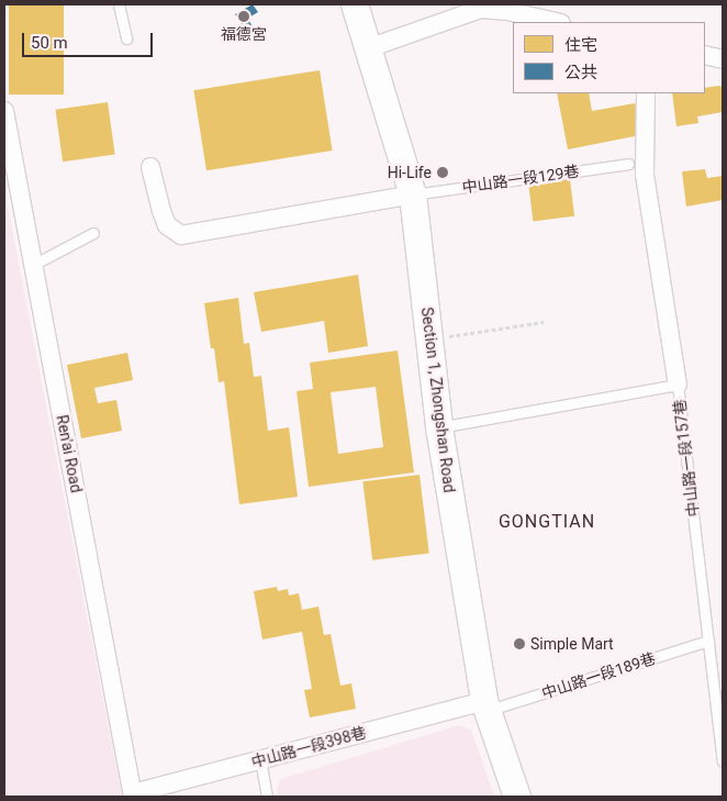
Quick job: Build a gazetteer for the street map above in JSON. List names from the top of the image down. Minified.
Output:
{"streets":{"main road":["Section 1, Zhongshan Road"],"street":["Ren'ai Road","中山路一段398巷"],"lane":["中山路一段129巷","中山路一段157巷","中山路一段189巷"]},"crossings":[["中山路一段129巷","Section 1, Zhongshan Road"],["Section 1, Zhongshan Road","中山路一段157巷"],["Section 1, Zhongshan Road","中山路一段189巷"],["Section 1, Zhongshan Road","中山路一段398巷"],["Ren'ai Road","中山路一段398巷"],["中山路一段157巷","中山路一段189巷"],["中山路一段189巷","中山路一段398巷"]],"districts":["GONGTIAN"],"places":["福德宮","Hi-Life","Simple Mart"],"legend":["住宅","公共"],"scale_bar":"50 m"}
